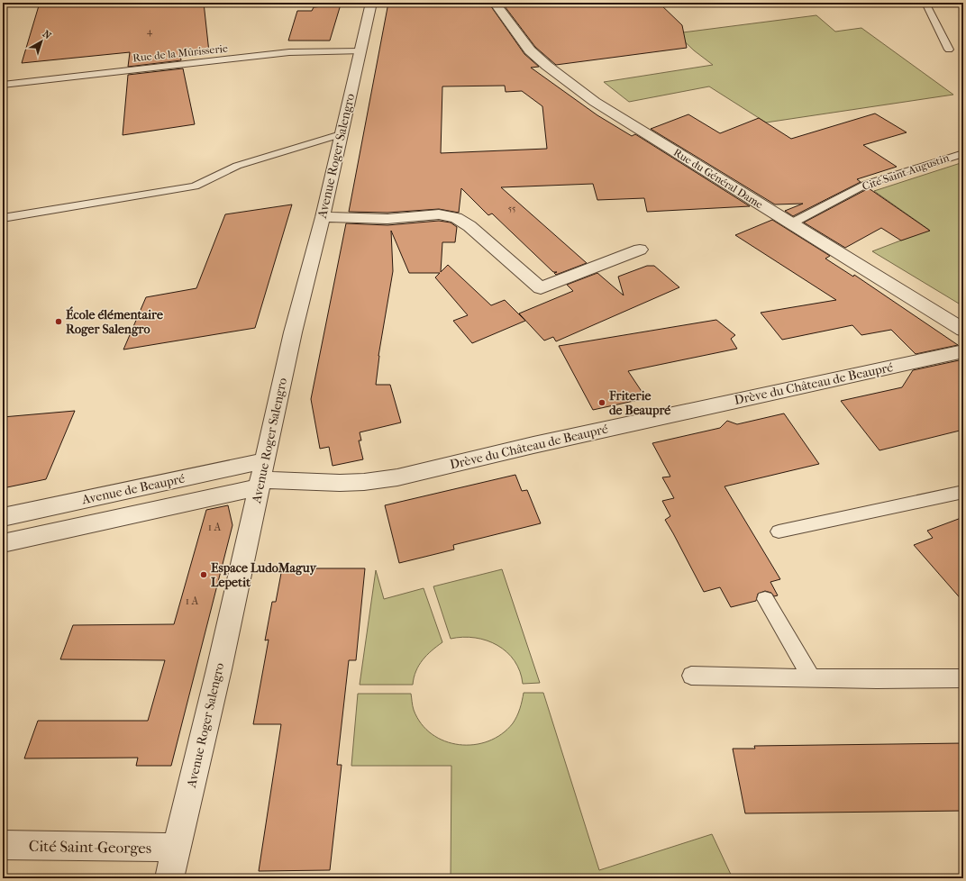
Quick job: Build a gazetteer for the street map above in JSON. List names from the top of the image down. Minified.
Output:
{"streets":{"street":["Avenue Roger Salengro","Rue du Général Dame","Drève du Château de Beaupré","Avenue de Beaupré","Cité Saint-Georges"],"lane":["Rue de la Mûrisserie","Cité Saint-Augustin"]},"crossings":[["Rue de la Mûrisserie","Avenue Roger Salengro"],["Avenue Roger Salengro","Drève du Château de Beaupré"],["Avenue Roger Salengro","Avenue de Beaupré"],["Avenue Roger Salengro","Cité Saint-Georges"],["Cité Saint-Augustin","Rue du Général Dame"],["Drève du Château de Beaupré","Avenue de Beaupré"]],"places":["École élémentaire Roger Salengro","Friterie de Beaupré","Espace LudoMaguy Lepetit"],"house_numbers":["4","55","1 A","1 A"],"north":"top right"}
